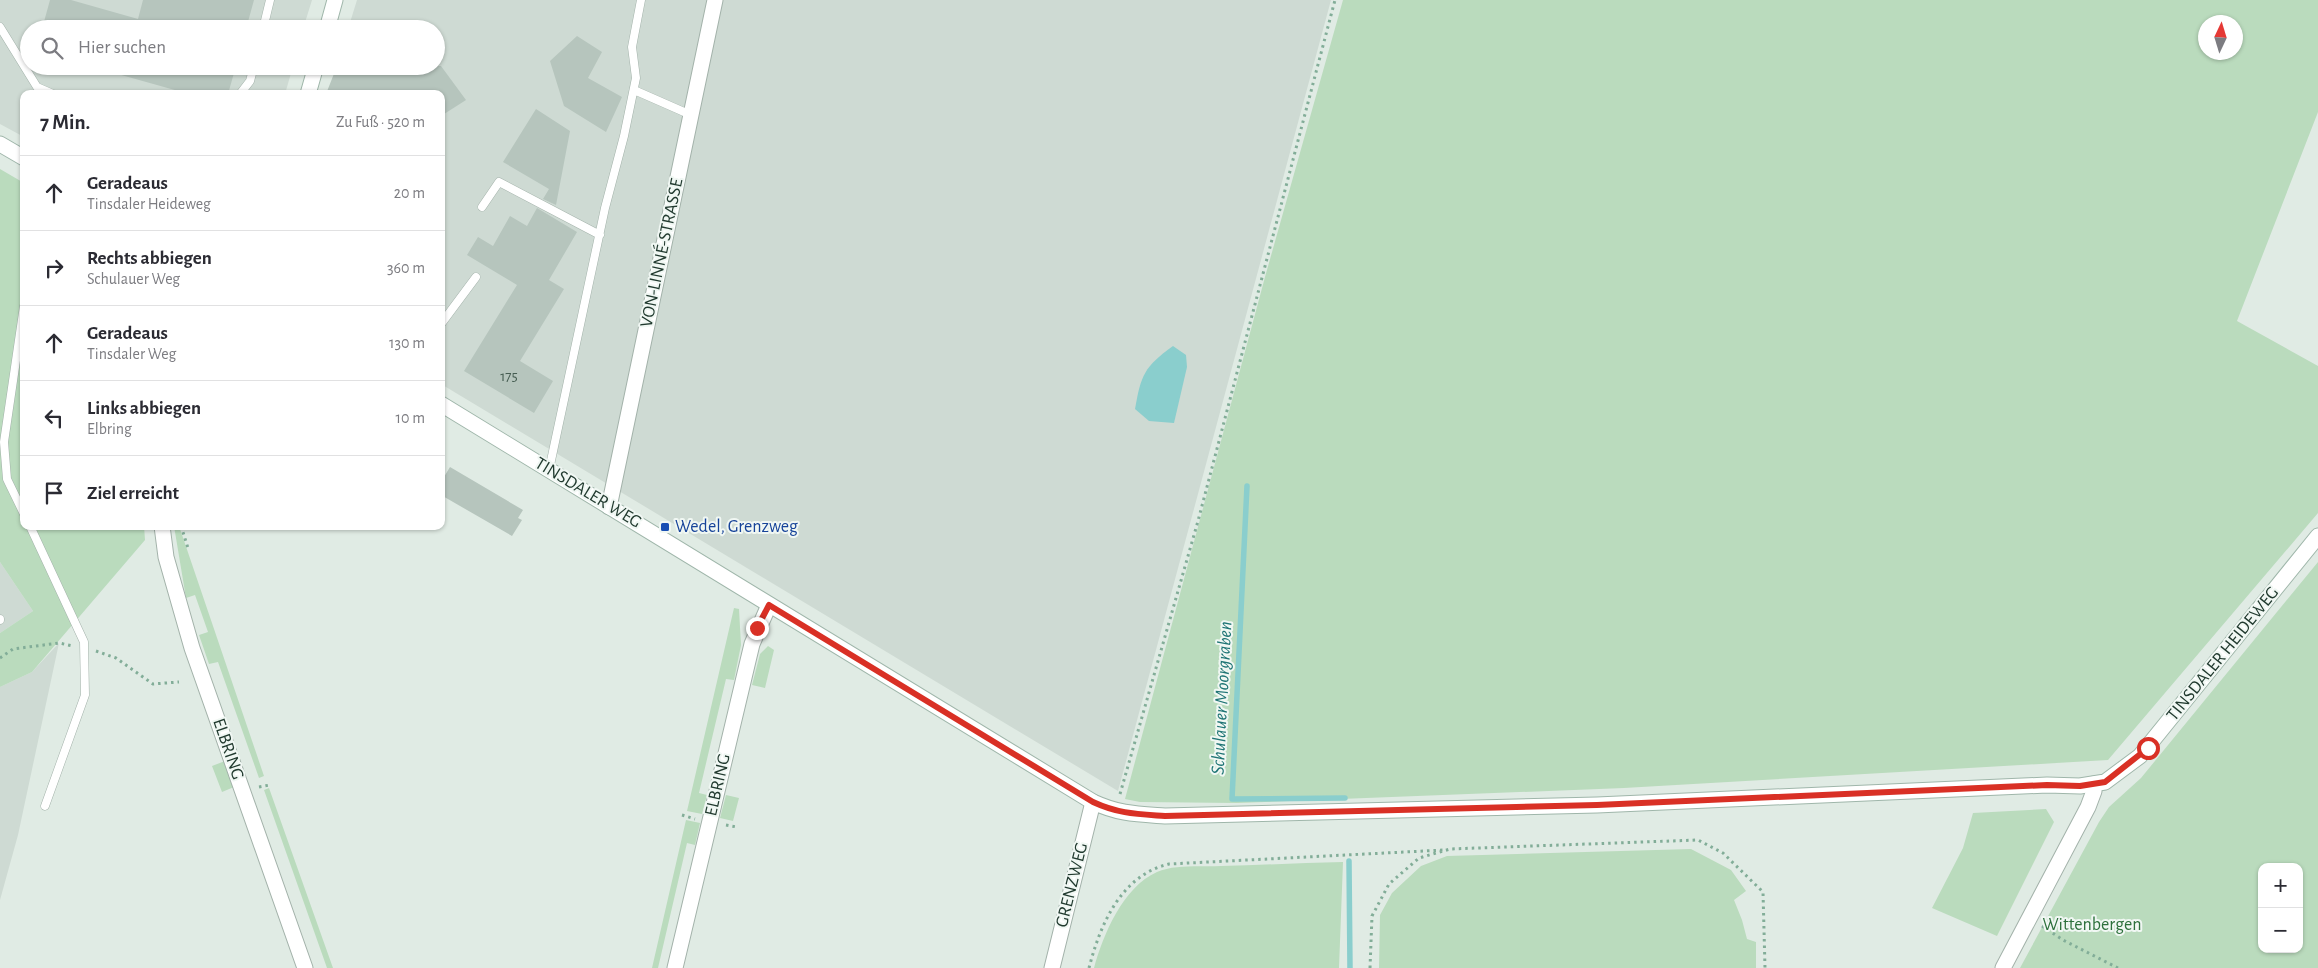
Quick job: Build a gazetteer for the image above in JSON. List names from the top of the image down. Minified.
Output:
{"streets":{"street":["VON-LINNÉ-STRASSE","TINSDALER WEG","TINSDALER HEIDEWEG","ELBRING","GRENZWEG"]},"crossings":[["VON-LINNÉ-STRASSE","TINSDALER WEG"],["TINSDALER WEG","ELBRING"],["TINSDALER WEG","GRENZWEG"]],"water":["Schulauer Moorgraben"],"parks":["Wittenbergen"],"places":{"transit":["Wedel, Grenzweg"]},"house_numbers":["175"],"north":"top","page":{"search":"Hier suchen","heading":["7 Min.","Zu Fuß · 520 m"],"list":[["Geradeaus","Tinsdaler Heideweg","20 m"],["Rechts abbiegen","Schulauer Weg","360 m"],["Geradeaus","Tinsdaler Weg","130 m"],["Links abbiegen","Elbring","10 m"],"Ziel erreicht"],"map_buttons":["+","−"]}}
